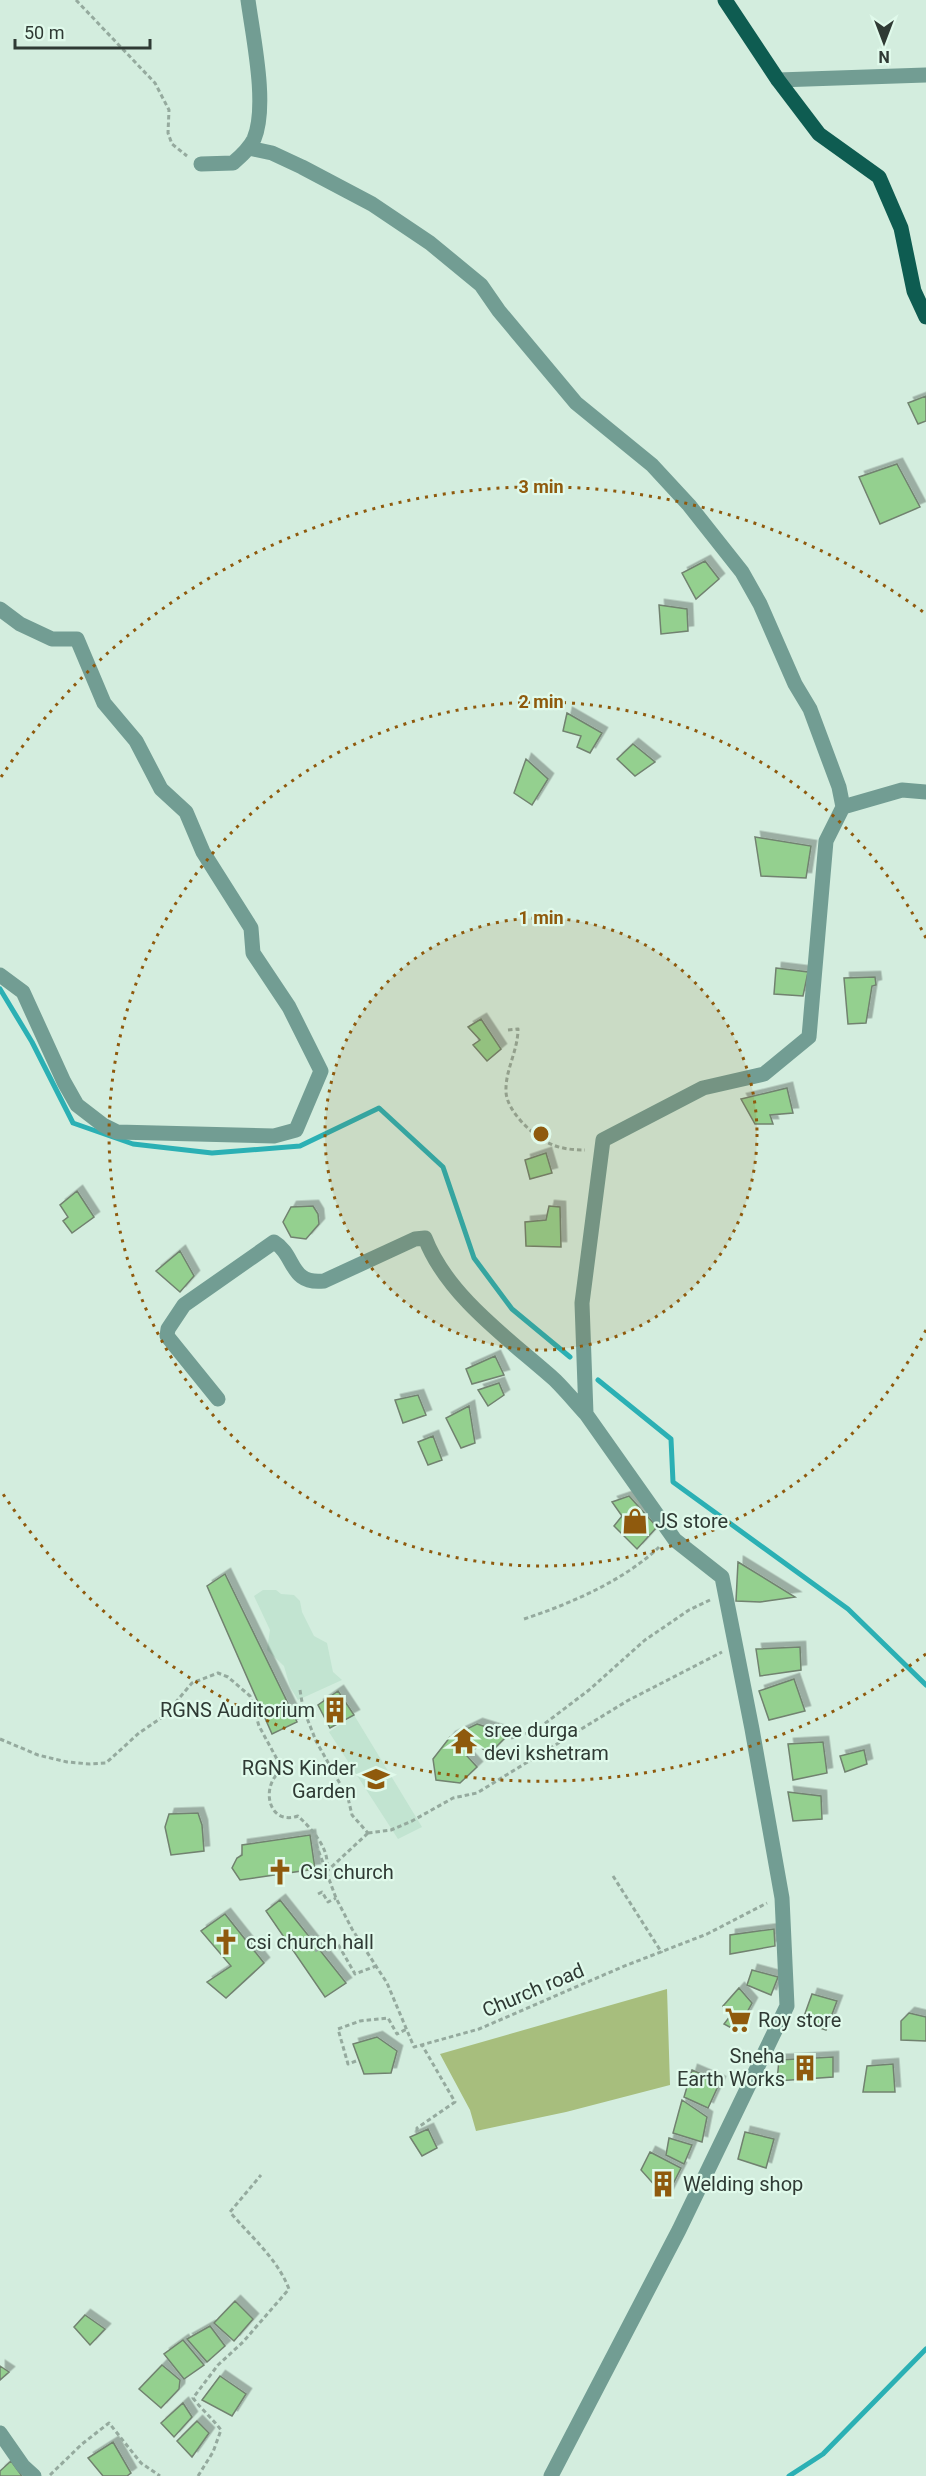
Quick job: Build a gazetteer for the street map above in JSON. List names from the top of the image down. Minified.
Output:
{"streets":{"path":["Church road"]},"places":{"shop":["JS store"],"building":["RGNS Auditorium","Sneha Earth Works","Welding shop"],"temple":["sree durga devi kshetram"],"school or university":["RGNS Kinder Garden"],"church":["Csi church","csi church hall"],"supermarket":["Roy store"]},"scale_bar":"50 m","north":"bottom","rings":["3 min","2 min","1 min"]}
